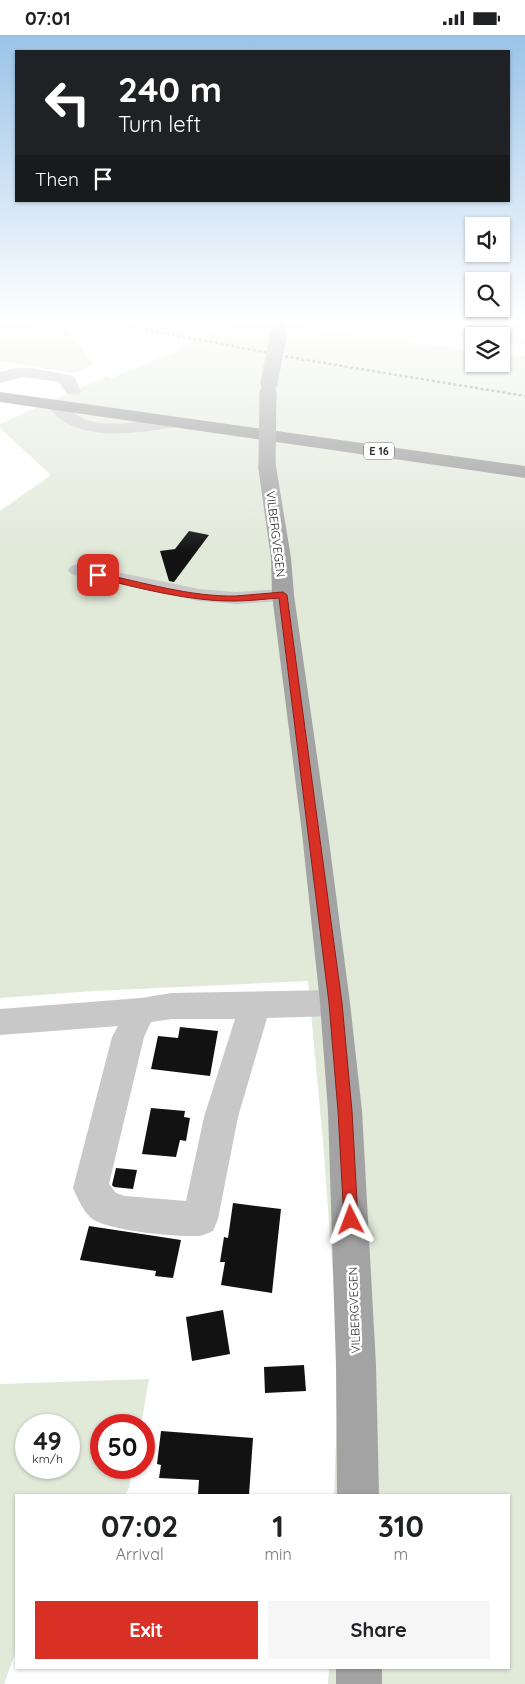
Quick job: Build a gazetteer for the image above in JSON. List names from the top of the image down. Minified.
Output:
{"streets":{"highway":["E 16"],"main road":["VILBERGVEGEN"]},"page":{"status":"07:01","turn":["240 m","Turn left"],"then":"Then","speed":"49 km/h","limit":"50","eta":["07:02","Arrival","1","min","310","m"],"buttons":["Exit","Share"]}}
